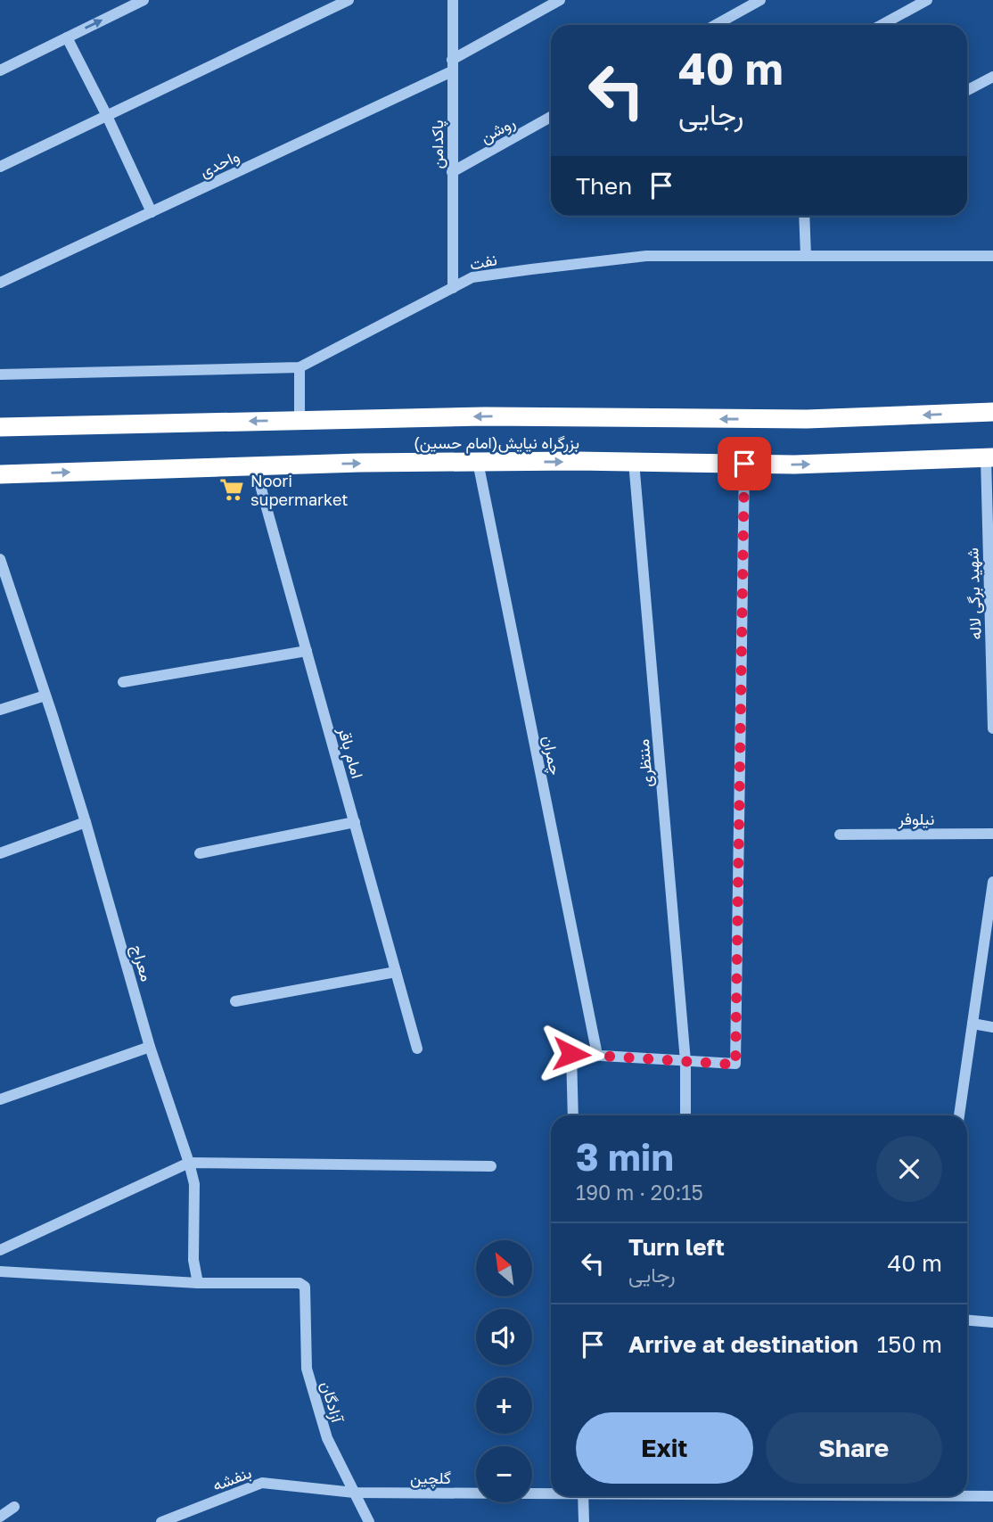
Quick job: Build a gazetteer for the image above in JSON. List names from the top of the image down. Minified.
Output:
{"streets":{"highway":["بزرگراه نیایش(امام حسین)"],"street":["روشن","پاکدامن","واحدی","نفت","شهید برگی لاله","امام باقر","چمران","منتظری","نیلوفر","معراج","آزادگان","گلچین","بنفشه"]},"crossings":[["روشن","پاکدامن"],["پاکدامن","واحدی"],["پاکدامن","نفت"],["بزرگراه نیایش(امام حسین)","شهید برگی لاله"],["بزرگراه نیایش(امام حسین)","امام باقر"],["بزرگراه نیایش(امام حسین)","چمران"],["بزرگراه نیایش(امام حسین)","منتظری"],["معراج","آزادگان"],["آزادگان","گلچین"],["آزادگان","بنفشه"],["گلچین","بنفشه"]],"places":{"supermarket":["Noori supermarket"]},"north":"top left","page":{"turn":["40 m","رجایی"],"then":"Then","heading":["3 min","190 m · 20:15"],"list":[{"name":"Turn left","note":"رجایی","value":"40 m"},{"name":"Arrive at destination","value":"150 m"}],"map_buttons":["+","−"],"buttons":["Exit","Share"]}}
